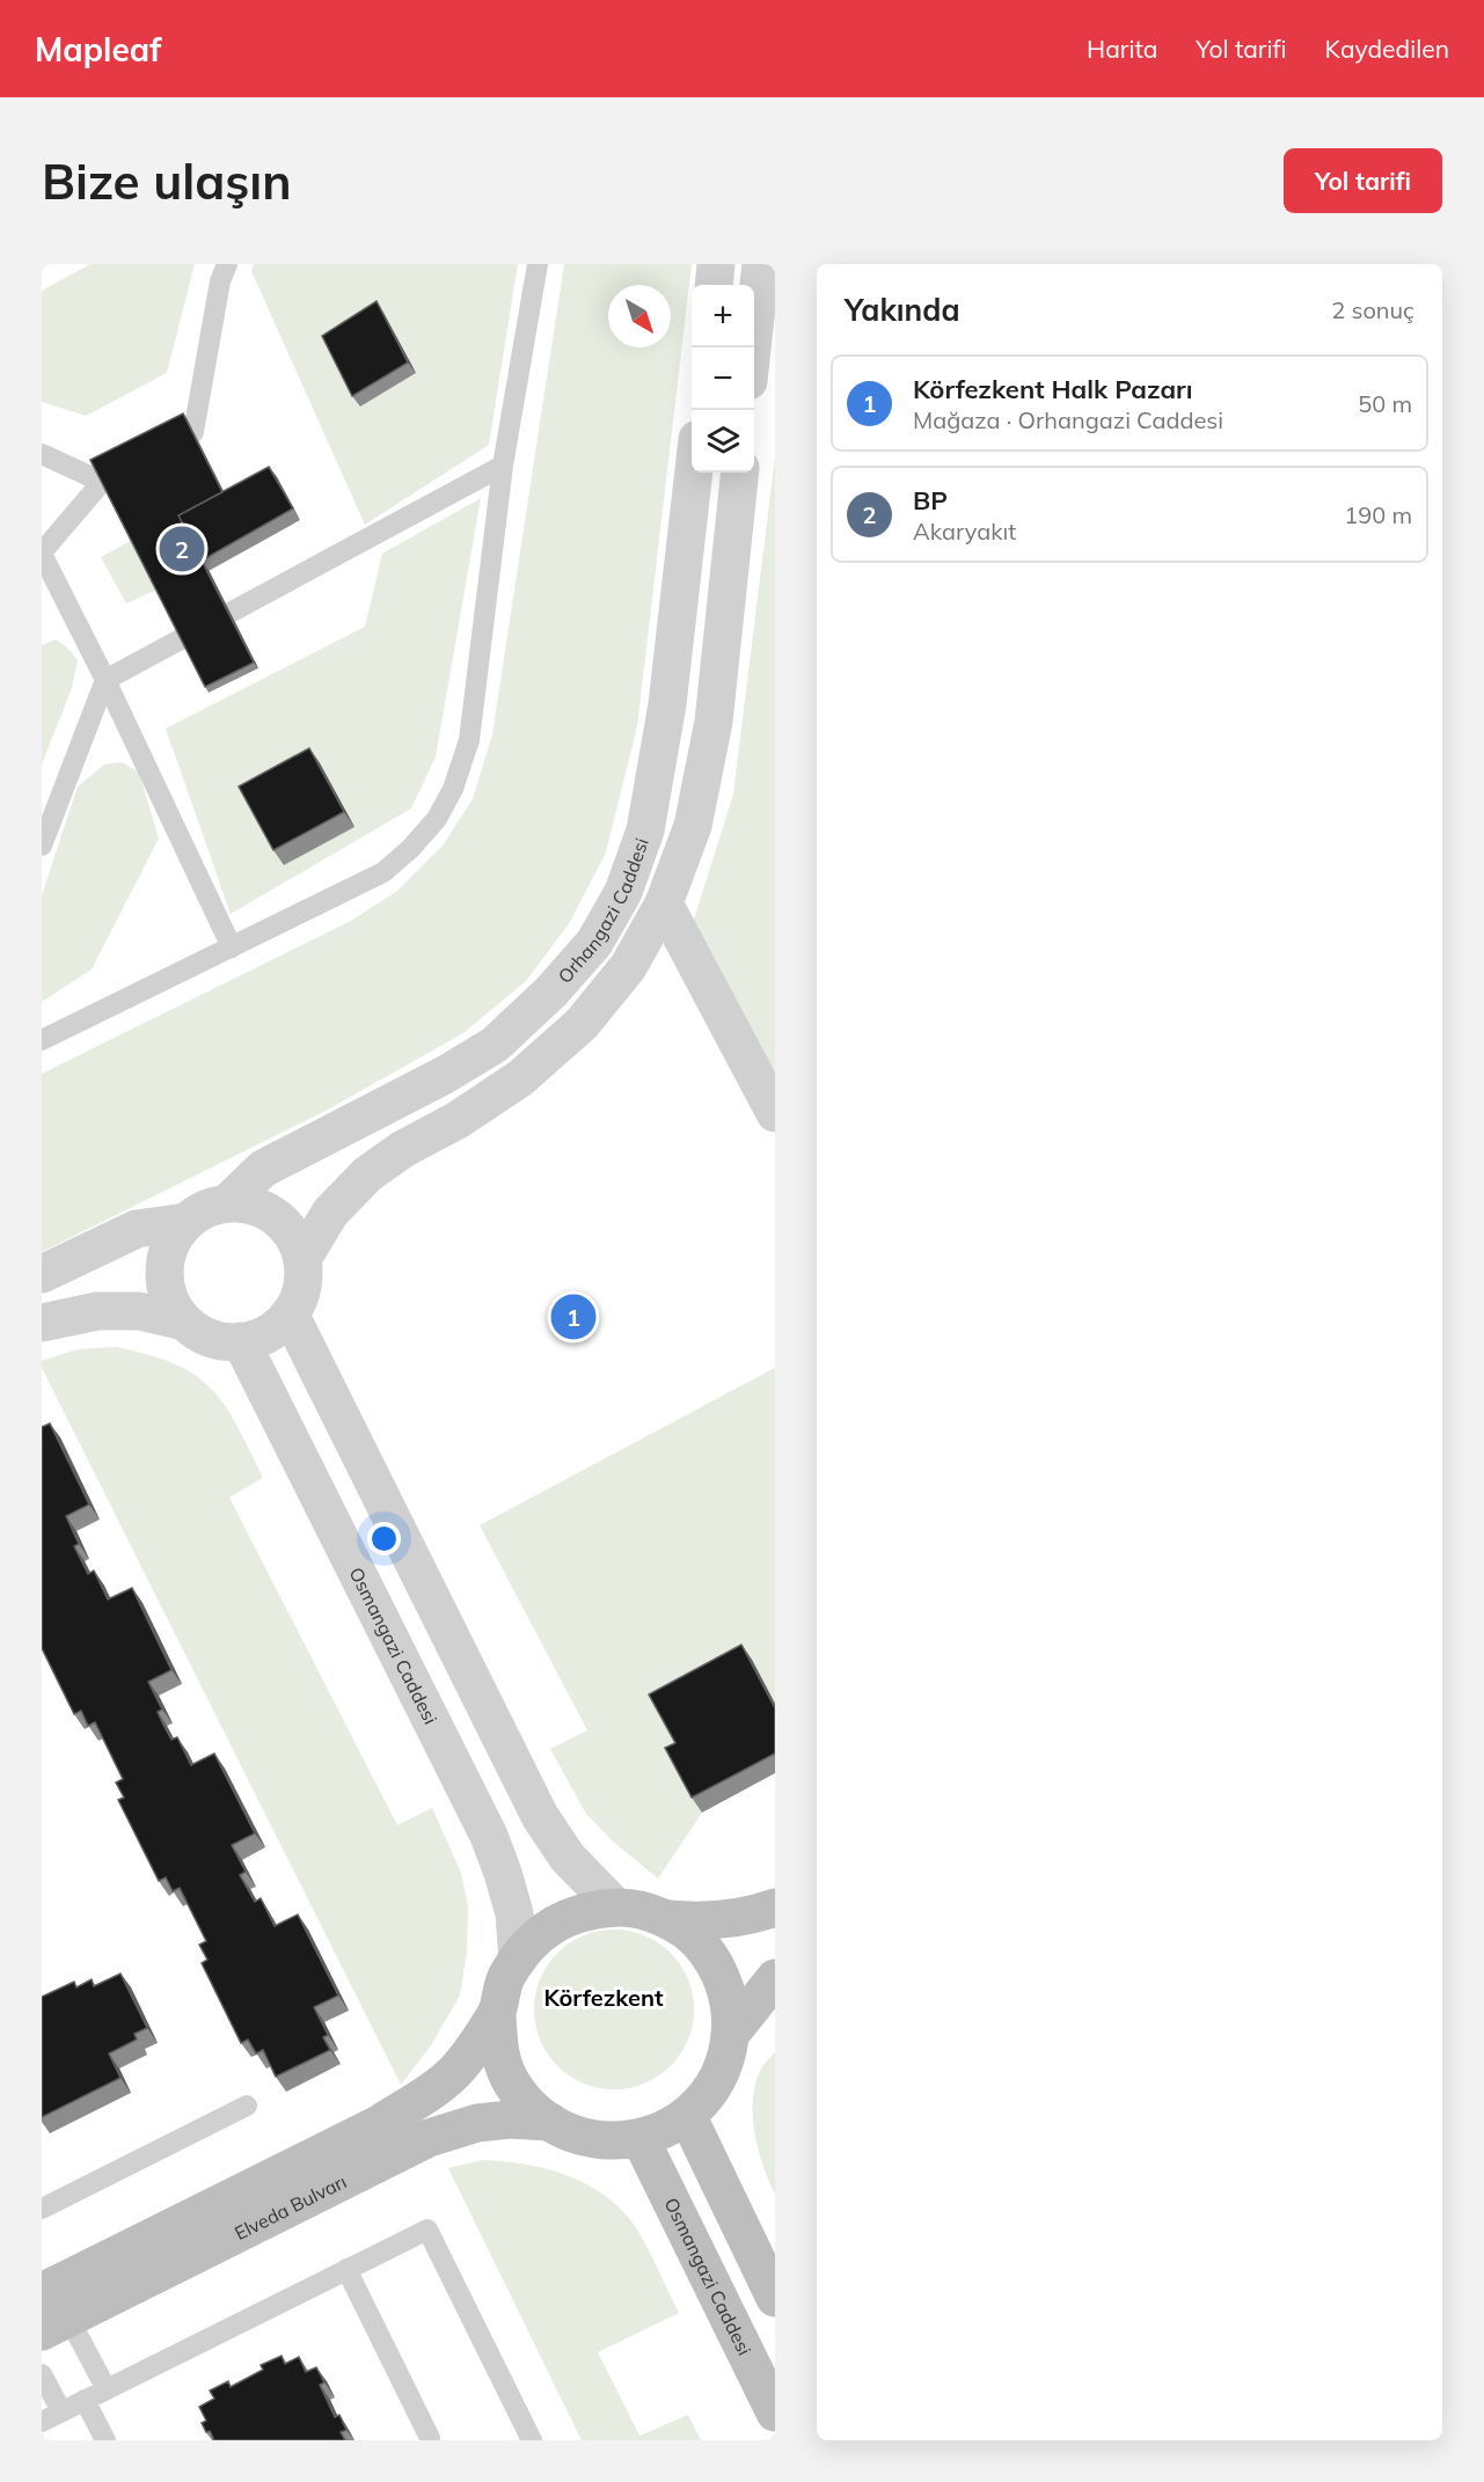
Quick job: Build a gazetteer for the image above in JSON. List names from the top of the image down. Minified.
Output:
{"streets":{"main road":["Osmangazi Caddesi","Elveda Bulvarı"],"street":["Orhangazi Caddesi"]},"crossings":[["Orhangazi Caddesi","Osmangazi Caddesi"],["Osmangazi Caddesi","Elveda Bulvarı"]],"districts":["Körfezkent"],"north":"bottom right","page":{"header":"Mapleaf","nav":["Harita","Yol tarifi","Kaydedilen"],"buttons":"Yol tarifi","title":"Bize ulaşın","heading":["Yakında","2 sonuç"],"map_buttons":["+","−"],"list":[{"mark":"1","name":"Körfezkent Halk Pazarı","note":"Mağaza · Orhangazi Caddesi","value":"50 m"},{"mark":"2","name":"BP","note":"Akaryakıt","value":"190 m"}],"pins":["2","1"]}}
